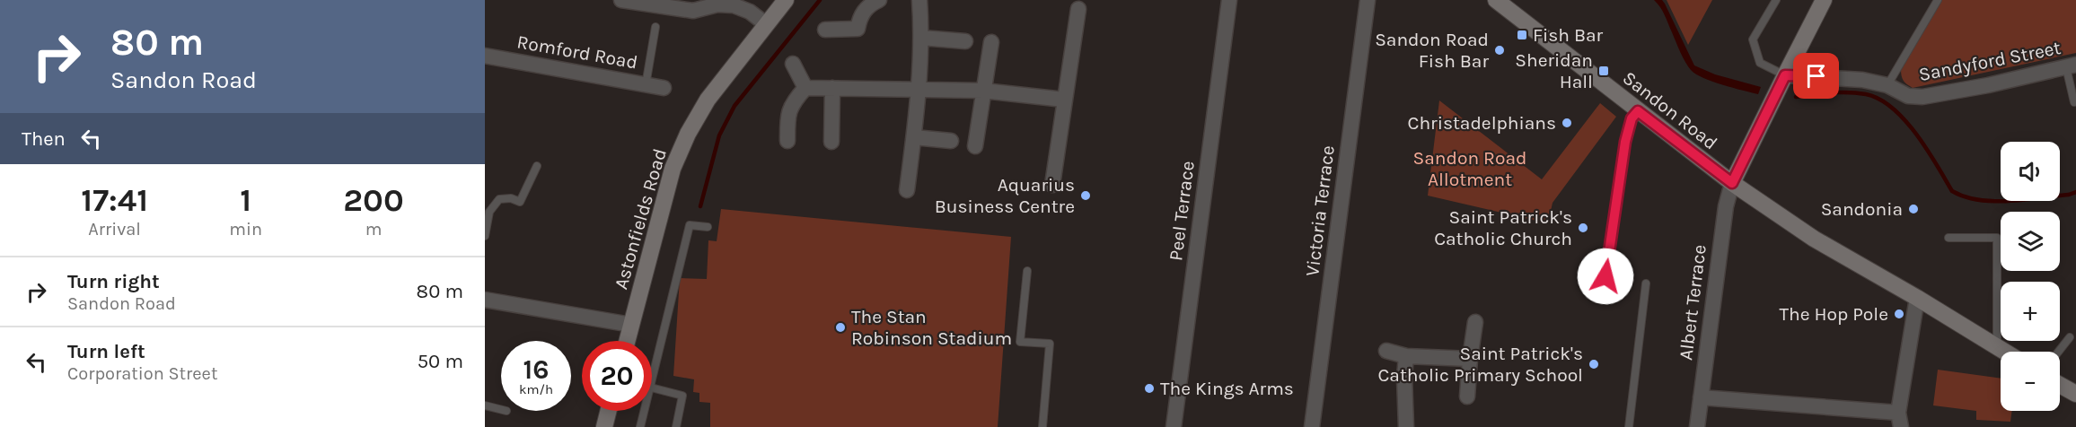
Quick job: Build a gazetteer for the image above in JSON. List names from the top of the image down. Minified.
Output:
{"streets":{"main road":["Sandon Road","Astonfields Road"],"street":["Romford Road","Sandyford Street","Peel Terrace","Victoria Terrace","Albert Terrace"]},"crossings":[["Sandon Road","Albert Terrace"]],"parks":["Sandon Road Allotment"],"places":{"transit":["Fish Bar","Sheridan Hall"],"other":["Sandon Road Fish Bar","Christadelphians","Aquarius Business Centre","Sandonia","Saint Patrick's Catholic Church","The Hop Pole","The Stan Robinson Stadium","Saint Patrick's Catholic Primary School","The Kings Arms"]},"page":{"turn":["80 m","Sandon Road"],"then":"Then","map_buttons":["+","−"],"eta":["17:41","Arrival","1","min","200","m"],"list":[{"name":"Turn right","note":"Sandon Road","value":"80 m"},{"name":"Turn left","note":"Corporation Street","value":"50 m"}],"speed":"16 km/h","limit":"20"}}
